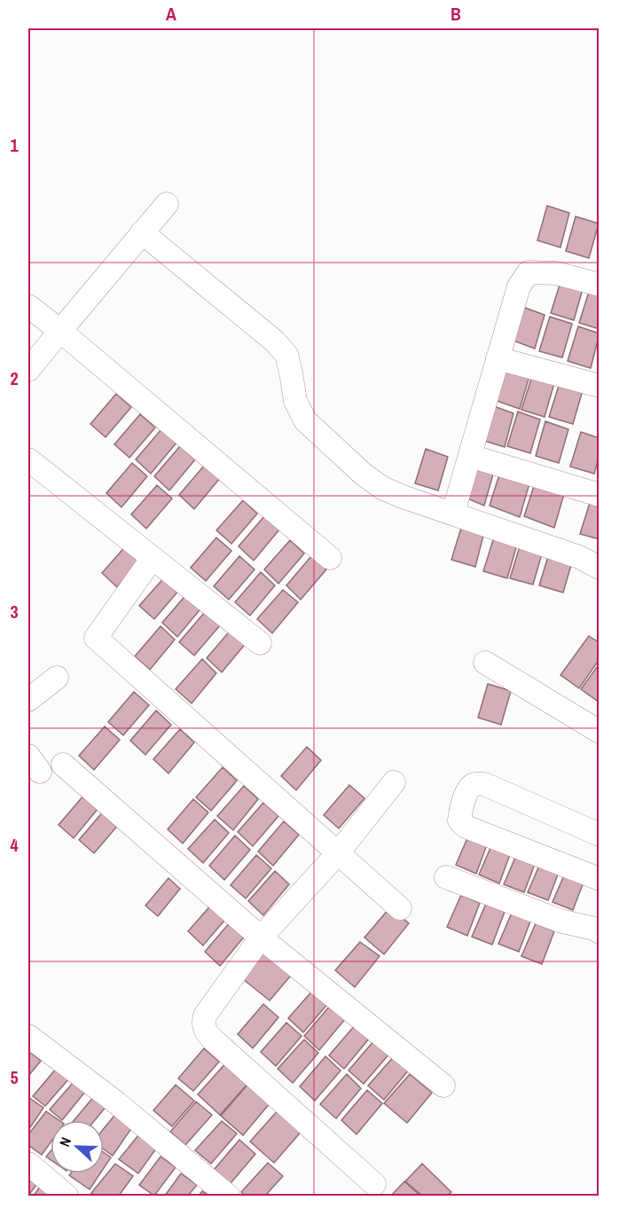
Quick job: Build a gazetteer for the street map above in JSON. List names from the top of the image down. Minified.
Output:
{"north":"left","grid":{"columns":["A","B"],"rows":["1","2","3","4","5"]}}
